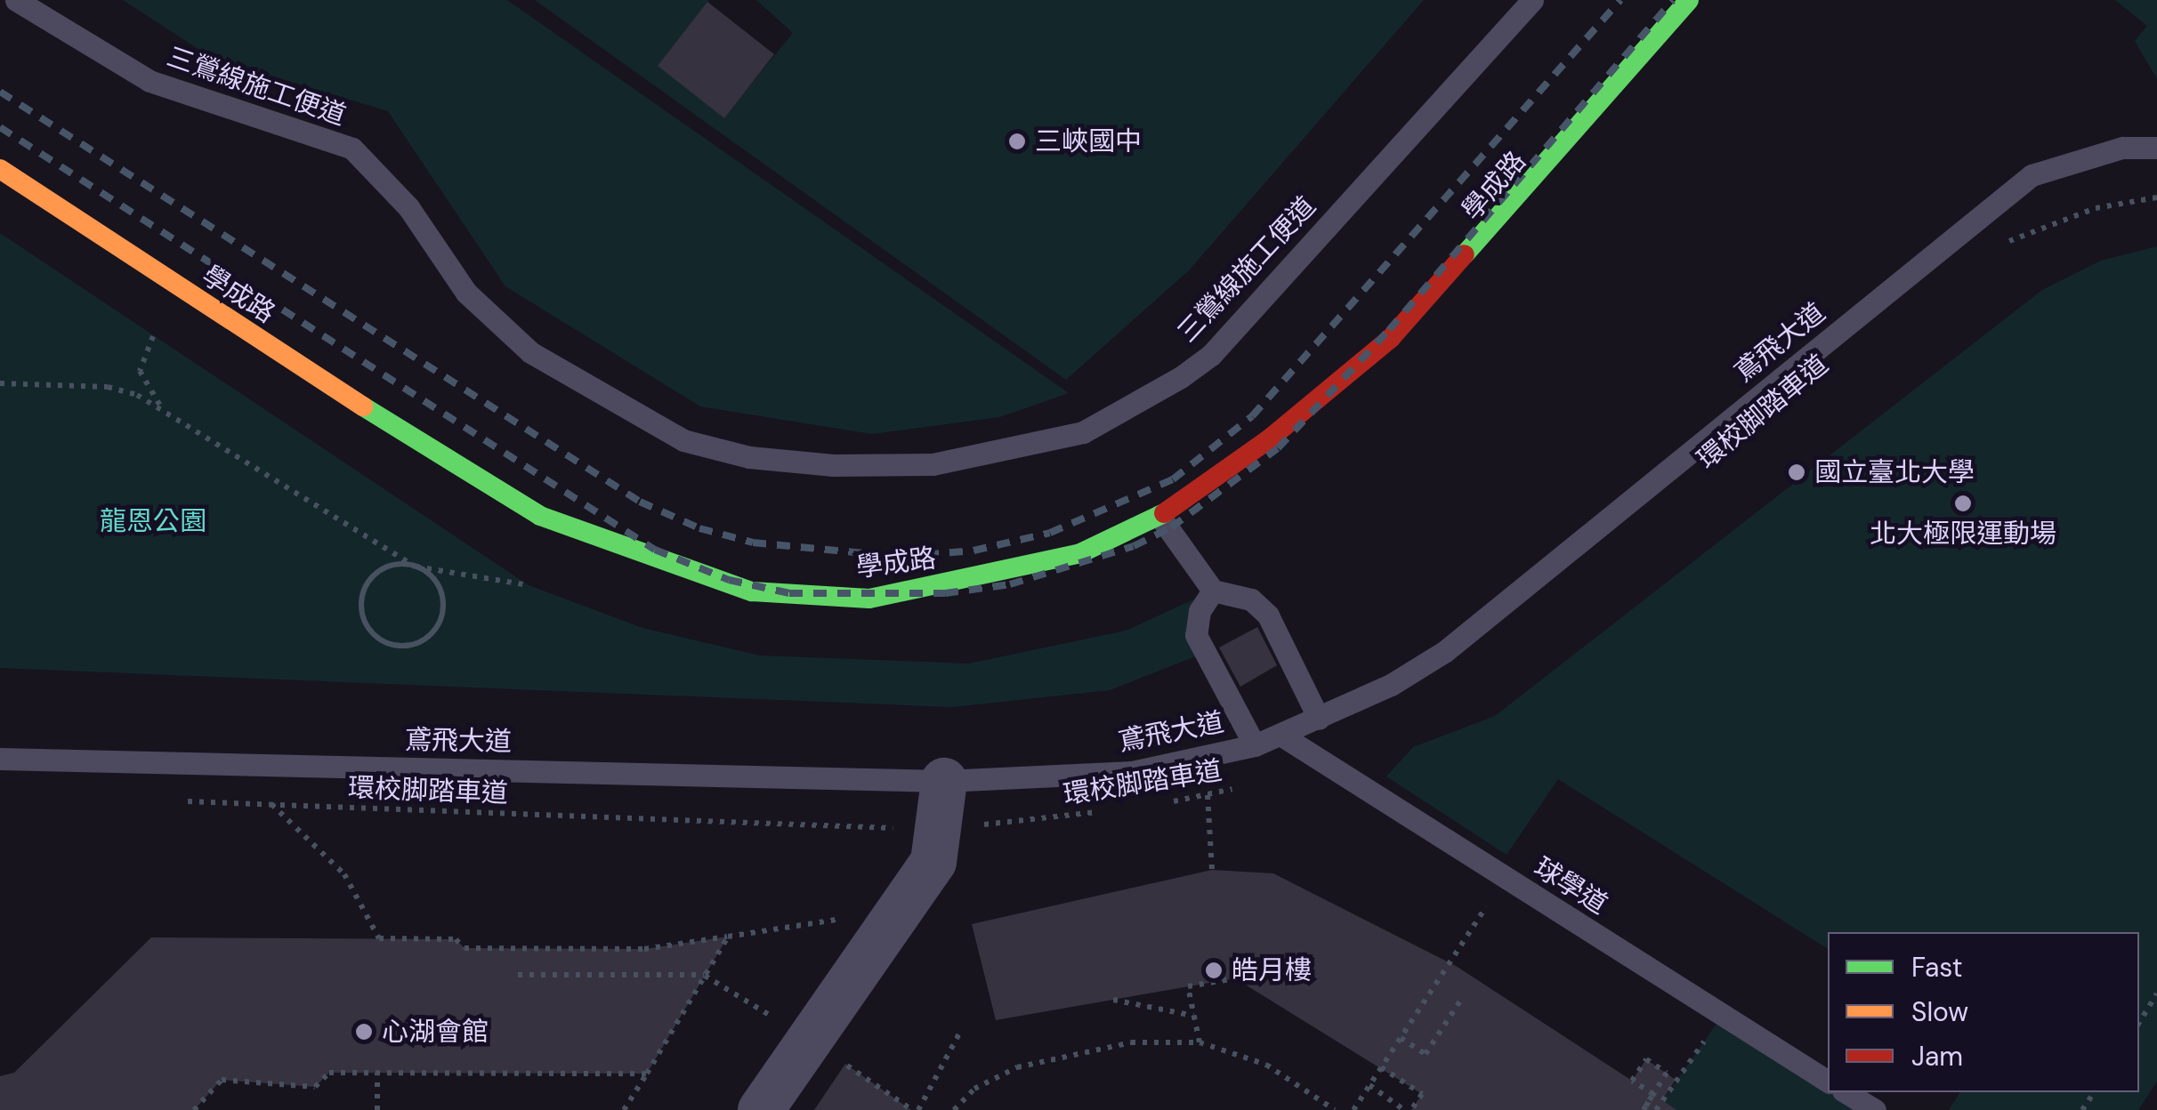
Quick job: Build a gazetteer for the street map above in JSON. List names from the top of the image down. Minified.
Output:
{"streets":{"street":["學成路"],"lane":["三鶯線施工便道","鳶飛大道","球學道"],"path":["環校脚踏車道"]},"crossings":[["鳶飛大道","球學道"]],"parks":["龍恩公園"],"places":["三峽國中","國立臺北大學","北大極限運動場","皓月樓","心湖會館"],"legend":["Fast","Slow","Jam"]}
